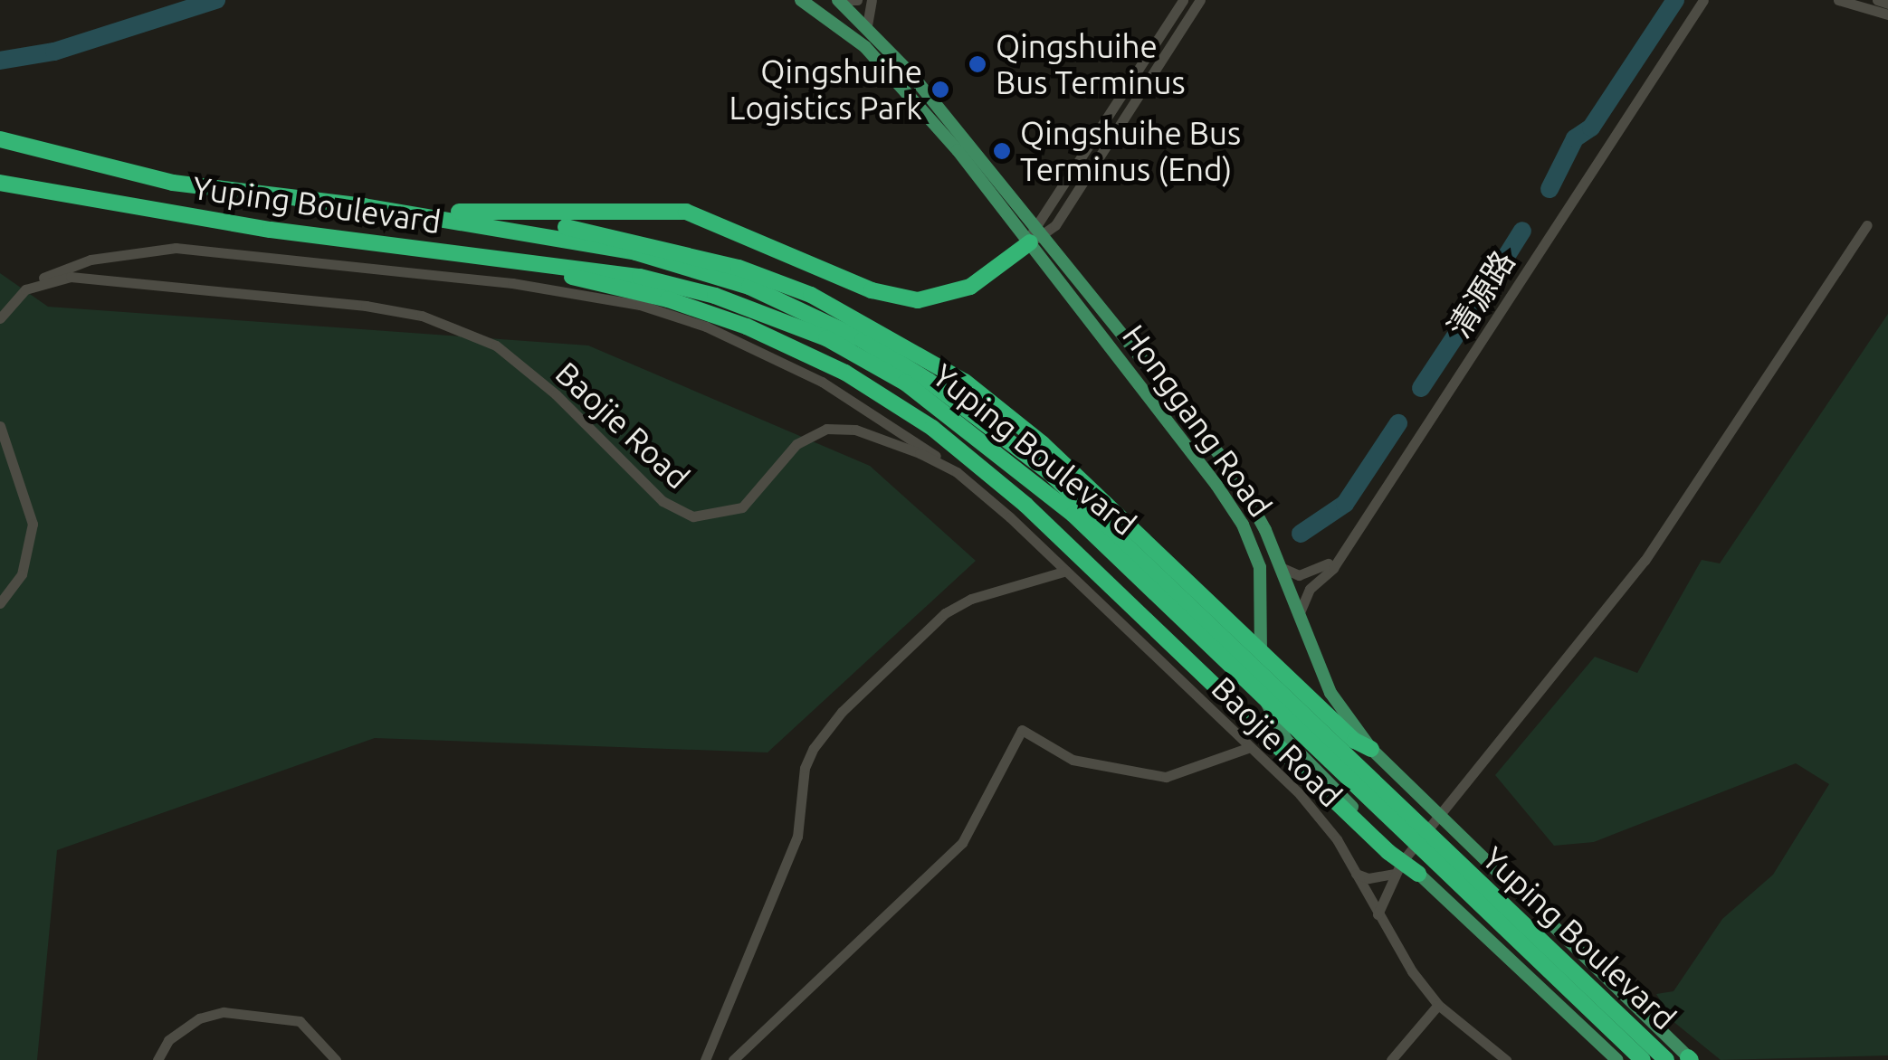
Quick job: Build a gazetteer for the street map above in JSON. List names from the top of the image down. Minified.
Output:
{"streets":{"highway":["Yuping Boulevard"],"main road":["Honggang Road"],"street":["清源路","Baojie Road"]},"crossings":[["清源路","Honggang Road"]],"places":["Qingshuihe Bus Terminus","Qingshuihe Logistics Park","Qingshuihe Bus Terminus (End)"]}
